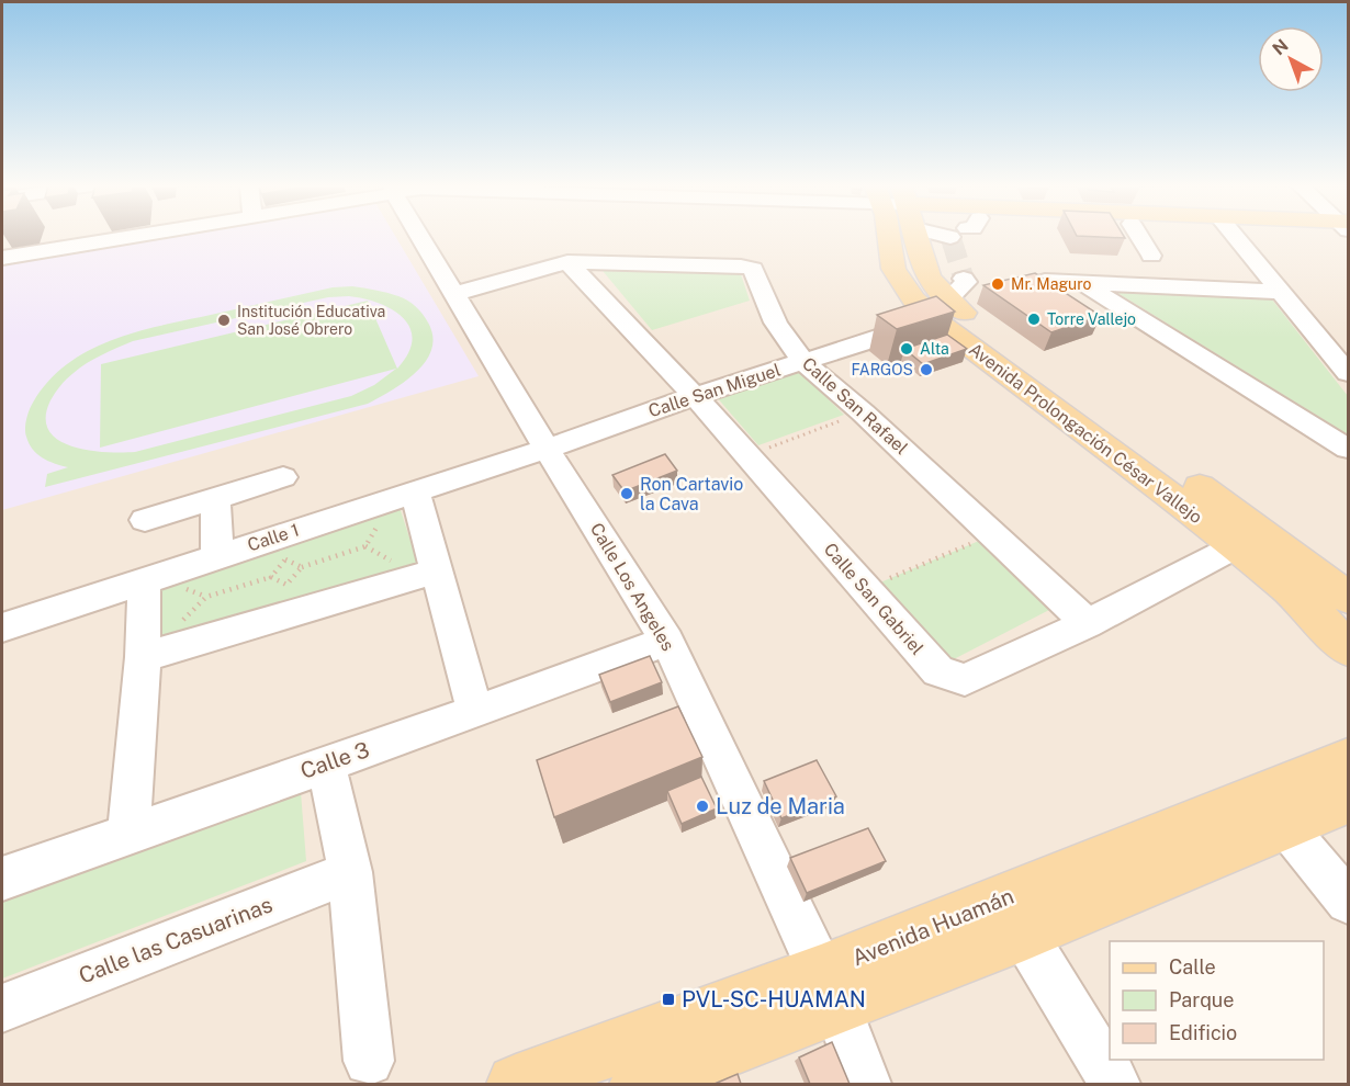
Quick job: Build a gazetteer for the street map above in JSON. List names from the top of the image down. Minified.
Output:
{"streets":{"main road":["Avenida Prolongación César Vallejo","Avenida Huamán"],"street":["Calle San Miguel","Calle San Rafael","Calle 1","Calle Los Angeles","Calle San Gabriel","Calle 3","Calle las Casuarinas"]},"crossings":[["Calle San Miguel","Calle San Rafael"],["Calle San Miguel","Avenida Prolongación César Vallejo"],["Calle San Miguel","Calle 1"],["Calle San Miguel","Calle Los Angeles"],["Calle San Miguel","Calle San Gabriel"],["Calle San Rafael","Calle Los Angeles"],["Calle San Rafael","Calle San Gabriel"],["Avenida Prolongación César Vallejo","Calle San Gabriel"],["Calle 1","Calle Los Angeles"],["Calle Los Angeles","Calle 3"],["Calle Los Angeles","Avenida Huamán"]],"places":{"other":["Mr. Maguro","Torre Vallejo","Institución Educativa San José Obrero","Alta","FARGOS","Ron Cartavio la Cava","Luz de Maria"],"transit":["PVL-SC-HUAMAN"]},"legend":["Calle","Parque","Edificio"],"north":"top left"}
